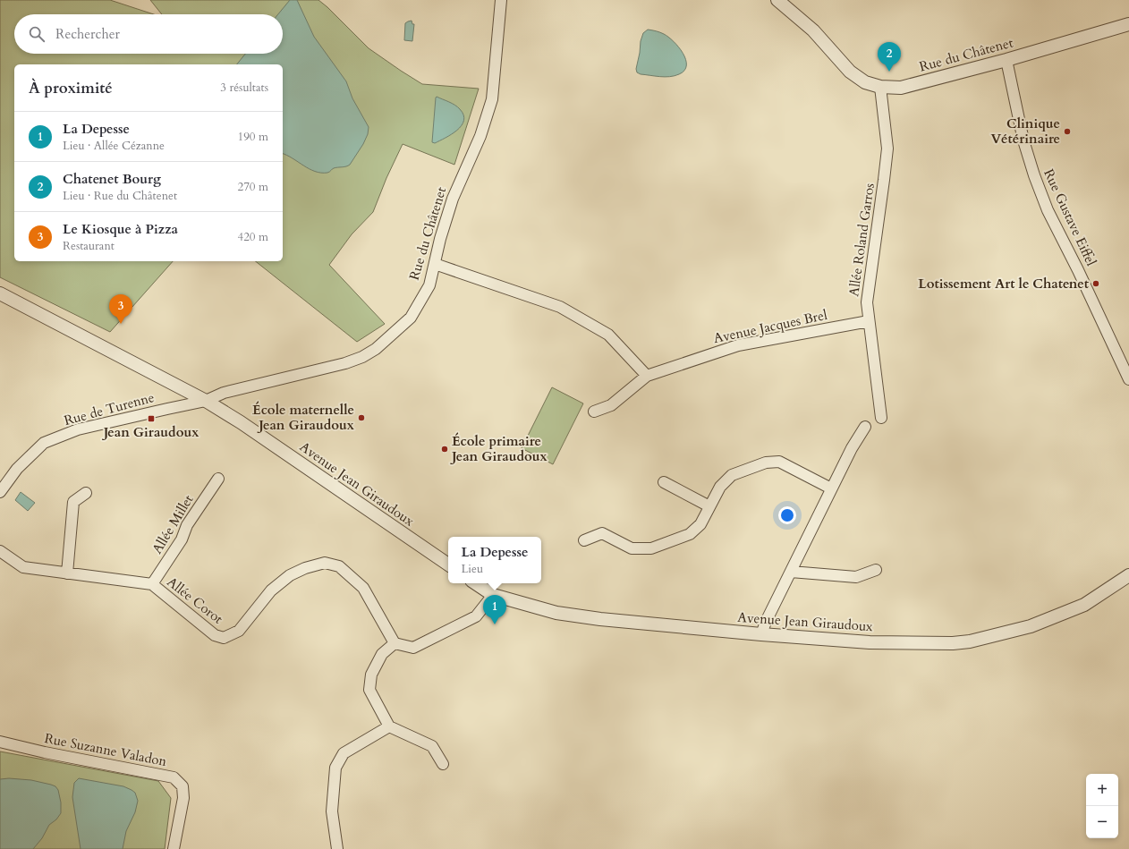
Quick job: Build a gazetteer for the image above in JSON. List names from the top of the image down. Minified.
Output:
{"streets":{"street":["Rue du Châtenet","Rue Gustave Eiffel","Allée Roland Garros","Avenue Jacques Brel","Rue de Turenne","Avenue Jean Giraudoux","Allée Millet","Allée Corot","Rue Suzanne Valadon"]},"crossings":[["Rue du Châtenet","Rue Gustave Eiffel"],["Rue du Châtenet","Allée Roland Garros"],["Rue du Châtenet","Rue de Turenne"],["Rue du Châtenet","Avenue Jean Giraudoux"],["Allée Roland Garros","Avenue Jacques Brel"],["Rue de Turenne","Avenue Jean Giraudoux"],["Allée Millet","Allée Corot"]],"places":{"other":["Clinique Vétérinaire","Lotissement Art le Chatenet","École maternelle Jean Giraudoux","École primaire Jean Giraudoux"],"transit":["Jean Giraudoux"]},"page":{"search":"Rechercher","pins":["2","3","1"],"heading":["À proximité","3 résultats"],"list":[{"mark":"1","name":"La Depesse","note":"Lieu · Allée Cézanne","value":"190 m"},{"mark":"2","name":"Chatenet Bourg","note":"Lieu · Rue du Châtenet","value":"270 m"},{"mark":"3","name":"Le Kiosque à Pizza","note":"Restaurant","value":"420 m"}],"popup":["La Depesse","Lieu"],"map_buttons":["+","−"]}}
